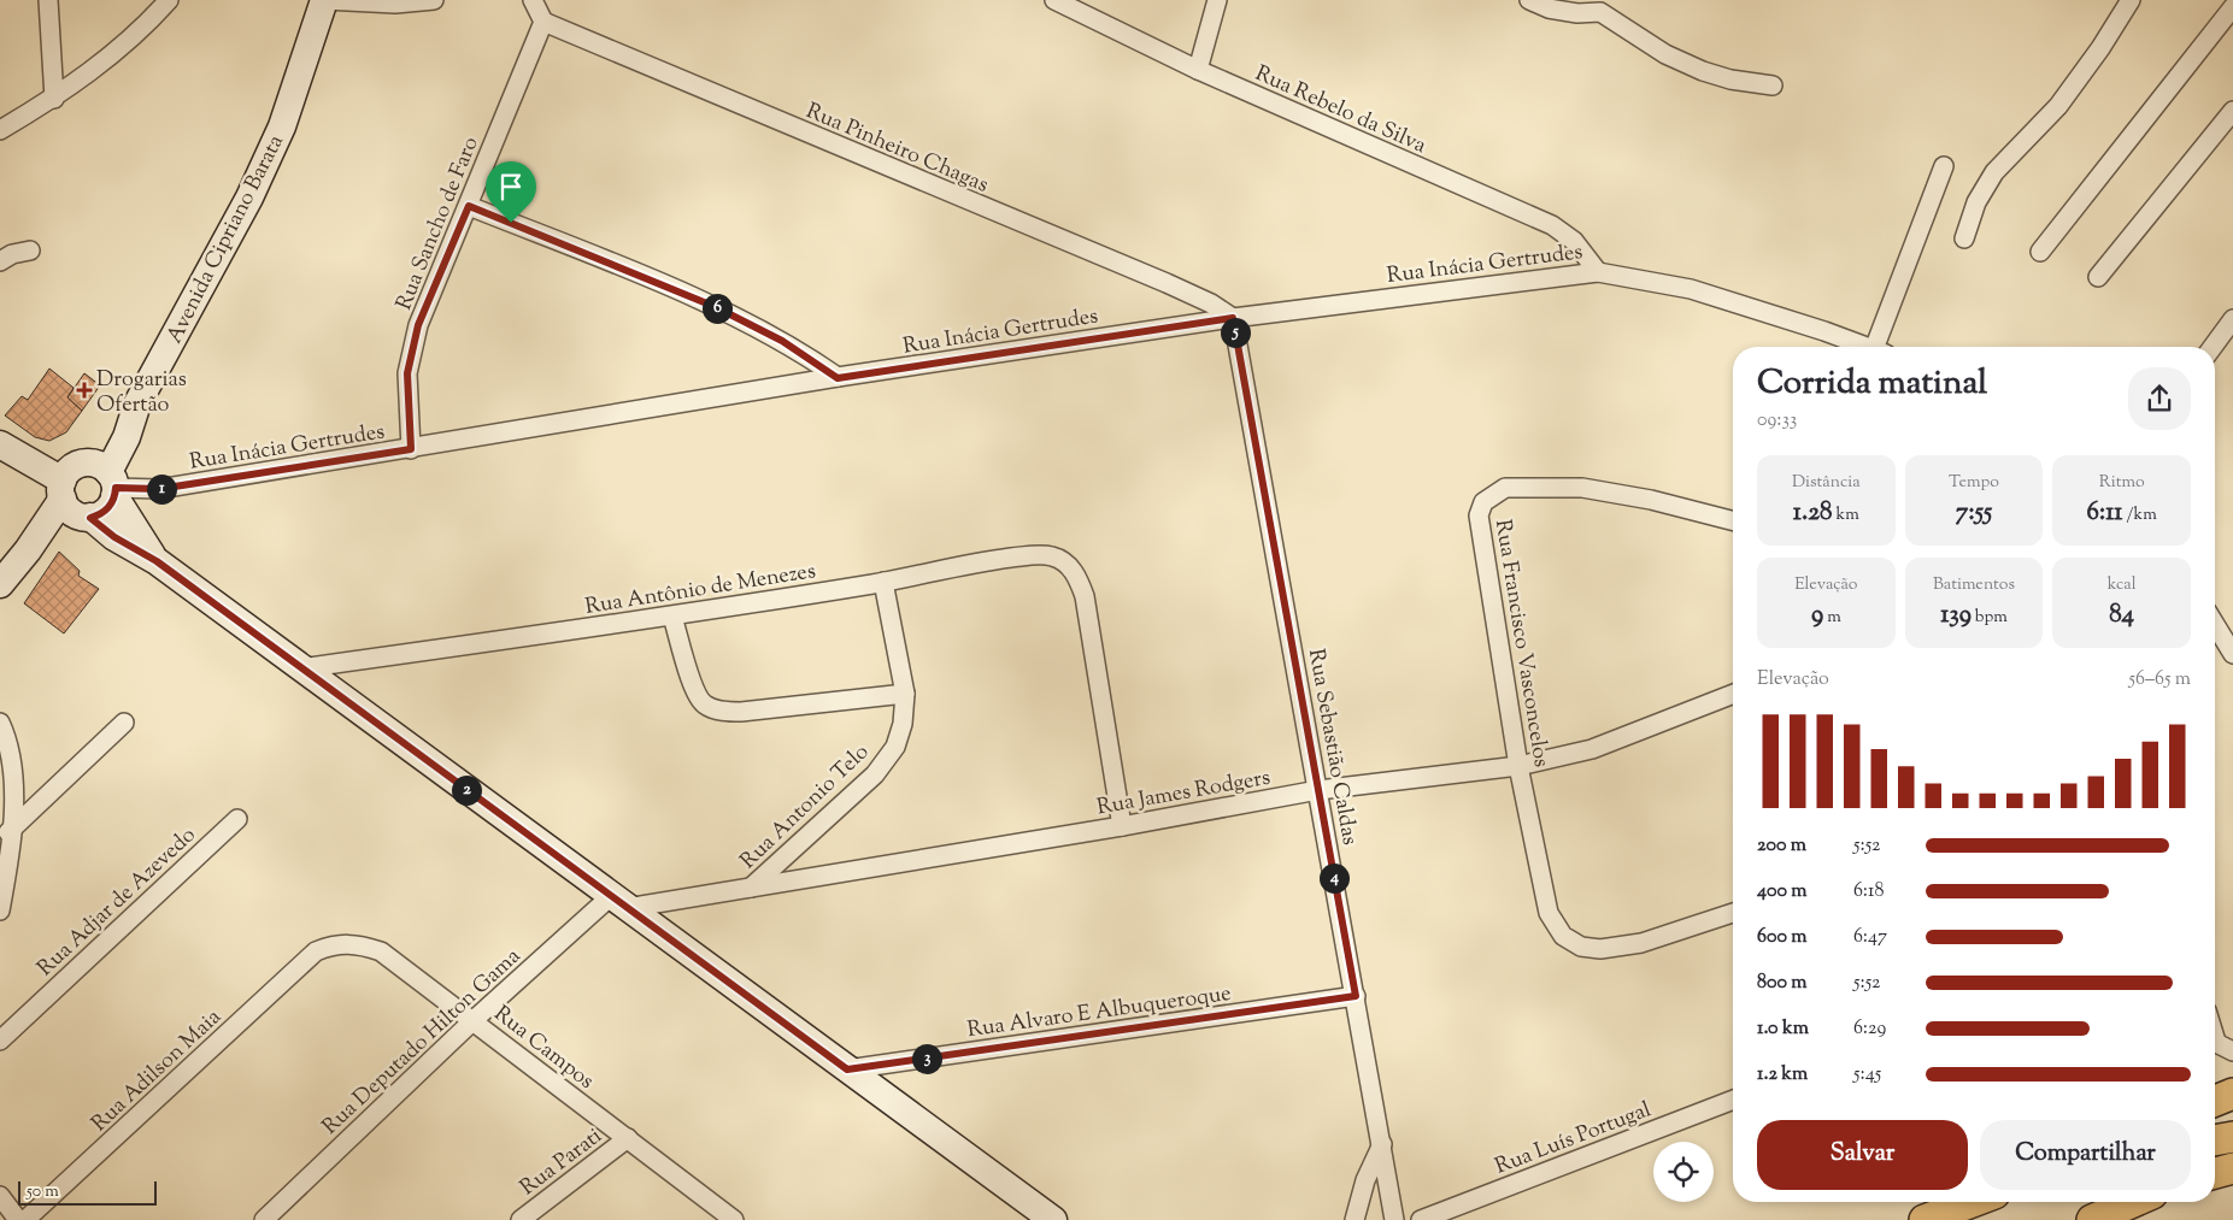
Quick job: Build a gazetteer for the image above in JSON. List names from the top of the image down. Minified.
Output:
{"streets":{"street":["Rua Rebelo da Silva","Rua Pinheiro Chagas","Rua Sancho de Faro","Avenida Cipriano Barata","Rua Inácia Gertrudes","Rua Antônio de Menezes","Rua Francisco Vasconcelos","Rua Sebastião Caldas","Rua James Rodgers","Rua Antonio Telo","Rua Adjar de Azevedo","Rua Alvaro E Albuqueroque","Rua Deputado Hilton Gama","Rua Campos","Rua Adilson Maia","Rua Luís Portugal","Rua Parati"]},"crossings":[["Rua Rebelo da Silva","Rua Inácia Gertrudes"],["Rua Pinheiro Chagas","Rua Sancho de Faro"],["Rua Pinheiro Chagas","Rua Inácia Gertrudes"],["Rua Pinheiro Chagas","Rua Sebastião Caldas"],["Rua Sancho de Faro","Rua Inácia Gertrudes"],["Avenida Cipriano Barata","Rua Inácia Gertrudes"],["Rua Inácia Gertrudes","Rua Sebastião Caldas"],["Rua Antônio de Menezes","Rua James Rodgers"],["Rua Antônio de Menezes","Rua Antonio Telo"],["Rua Francisco Vasconcelos","Rua James Rodgers"],["Rua Sebastião Caldas","Rua James Rodgers"],["Rua Sebastião Caldas","Rua Alvaro E Albuqueroque"],["Rua James Rodgers","Rua Antonio Telo"],["Rua James Rodgers","Rua Deputado Hilton Gama"],["Rua Deputado Hilton Gama","Rua Campos"],["Rua Campos","Rua Adilson Maia"],["Rua Campos","Rua Parati"]],"places":{"health":["Drogarias Ofertão"]},"scale_bar":"50 m","page":{"pins":["6","5","1","2","4","3"],"heading":["Corrida matinal","09:33"],"stats":[["Distância","1.28 km"],["Tempo","7:55"],["Ritmo","6:11 /km"],["Elevação","9 m"],["Batimentos","139 bpm"],["kcal","84"]],"chart":["Elevação","56–65 m"],"list":[{"name":"200 m","note":"5:52"},{"name":"400 m","note":"6:18"},{"name":"600 m","note":"6:47"},{"name":"800 m","note":"5:52"},{"name":"1.0 km","note":"6:29"},{"name":"1.2 km","note":"5:45"}],"buttons":["Salvar","Compartilhar"],"scale":"50 m"}}
